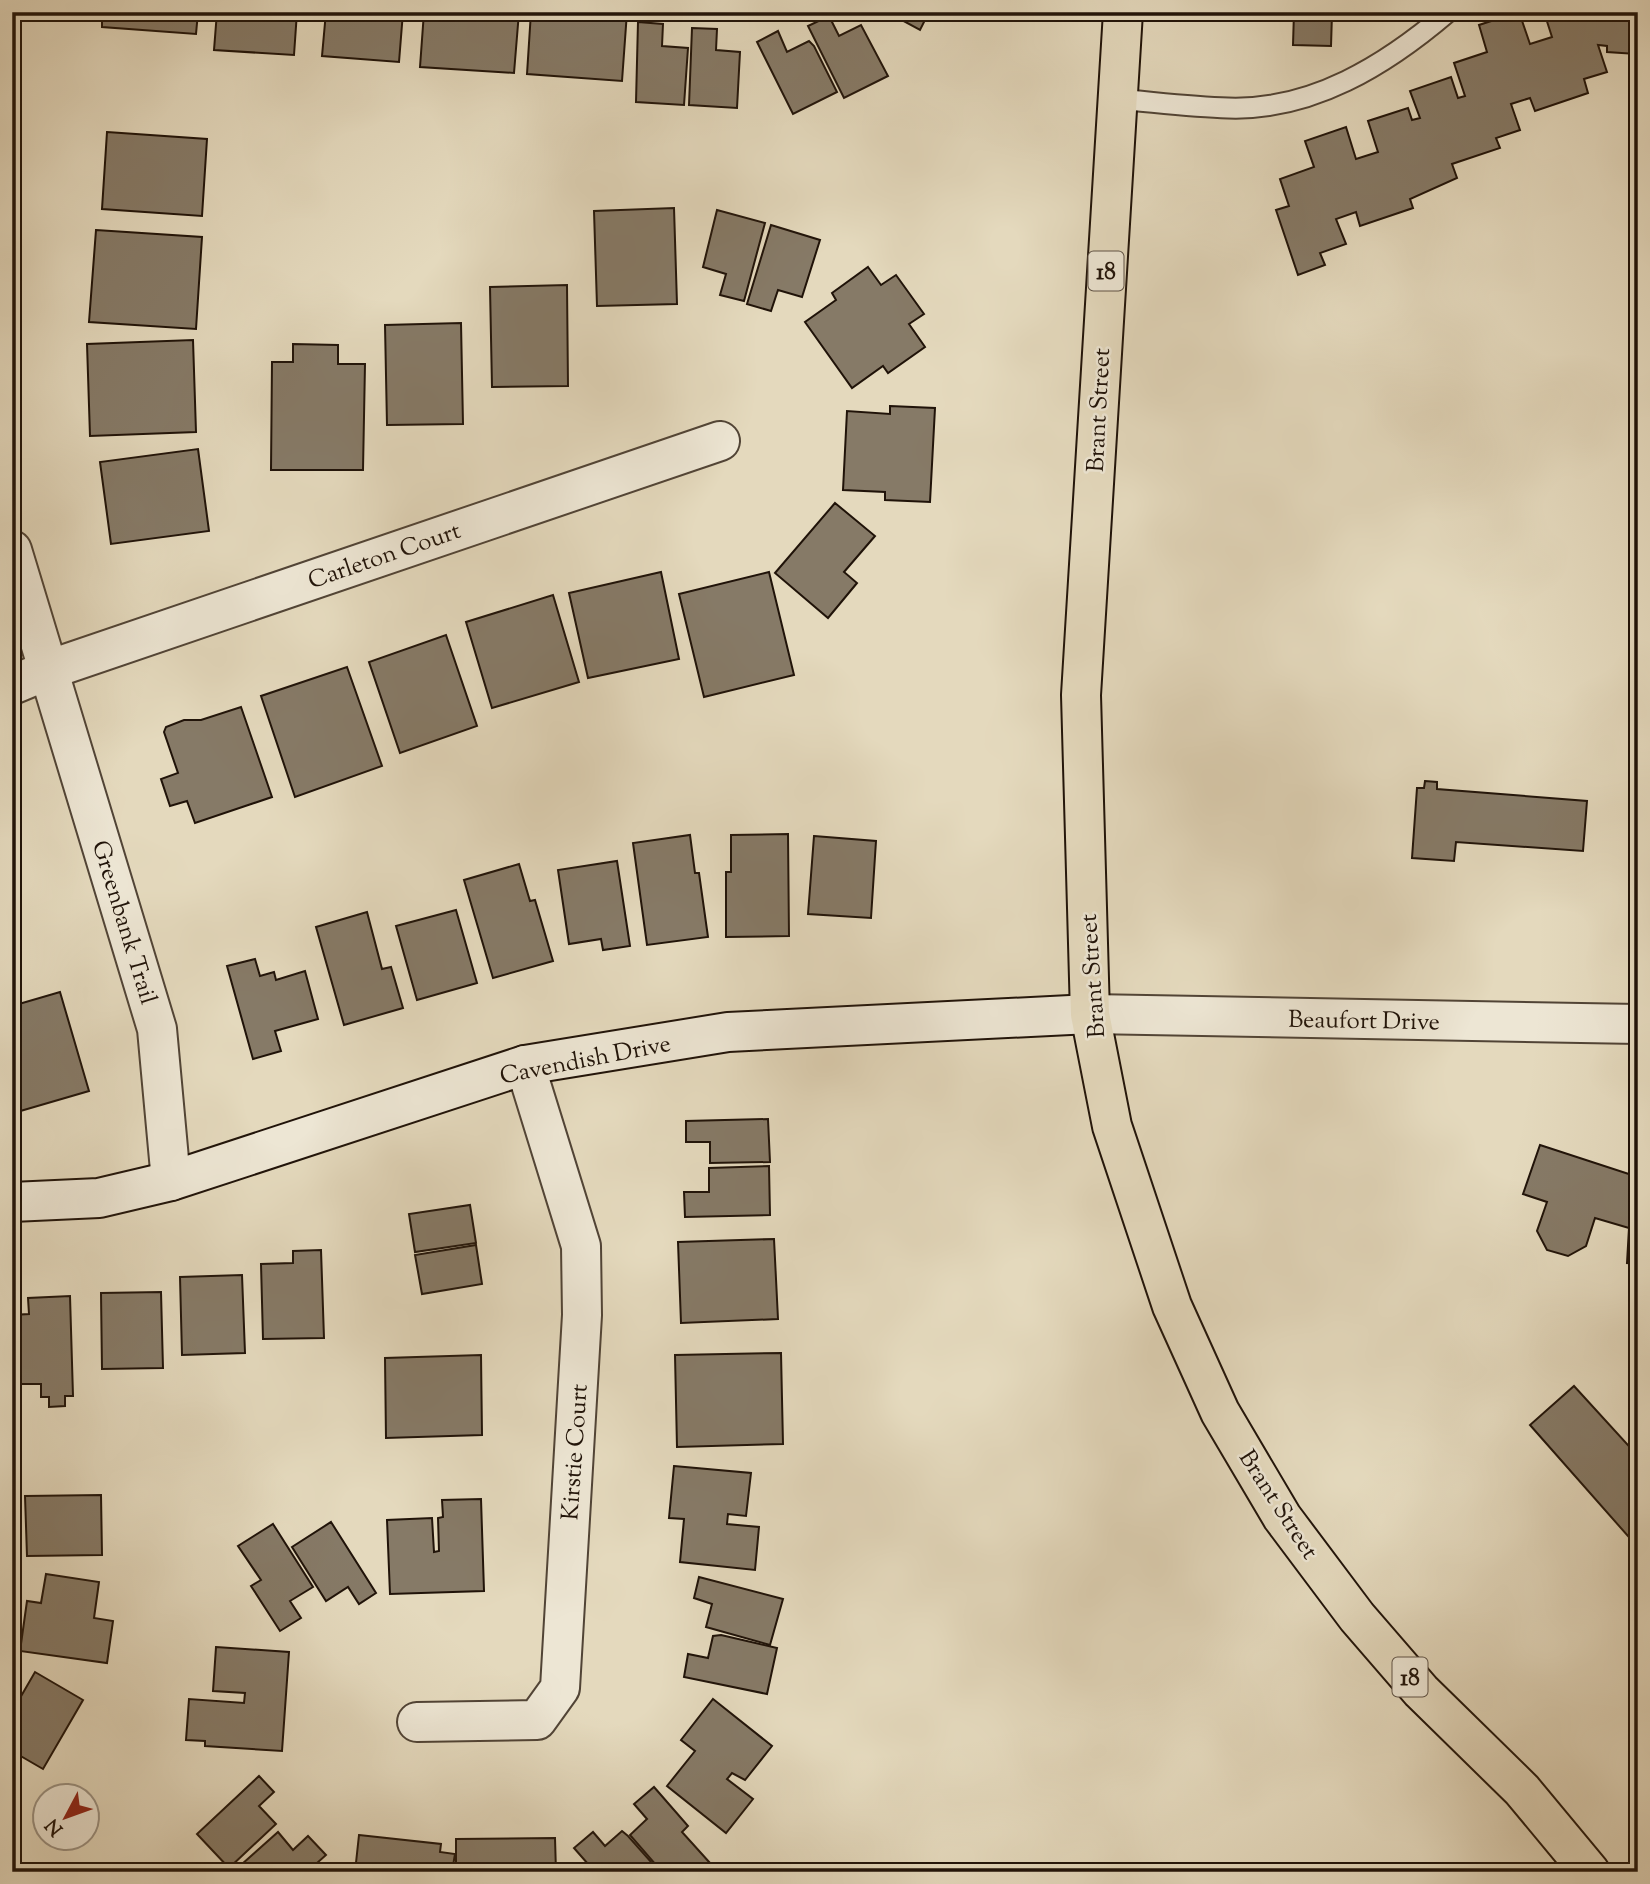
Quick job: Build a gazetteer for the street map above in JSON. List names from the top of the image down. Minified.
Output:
{"streets":{"main road":["18","Brant Street"],"street":["Carleton Court","Greenbank Trail","Beaufort Drive","Cavendish Drive","Kirstie Court"]},"crossings":[["Brant Street","Beaufort Drive"],["Brant Street","Cavendish Drive"],["Carleton Court","Greenbank Trail"],["Greenbank Trail","Cavendish Drive"],["Beaufort Drive","Cavendish Drive"],["Cavendish Drive","Kirstie Court"]],"north":"bottom left"}
